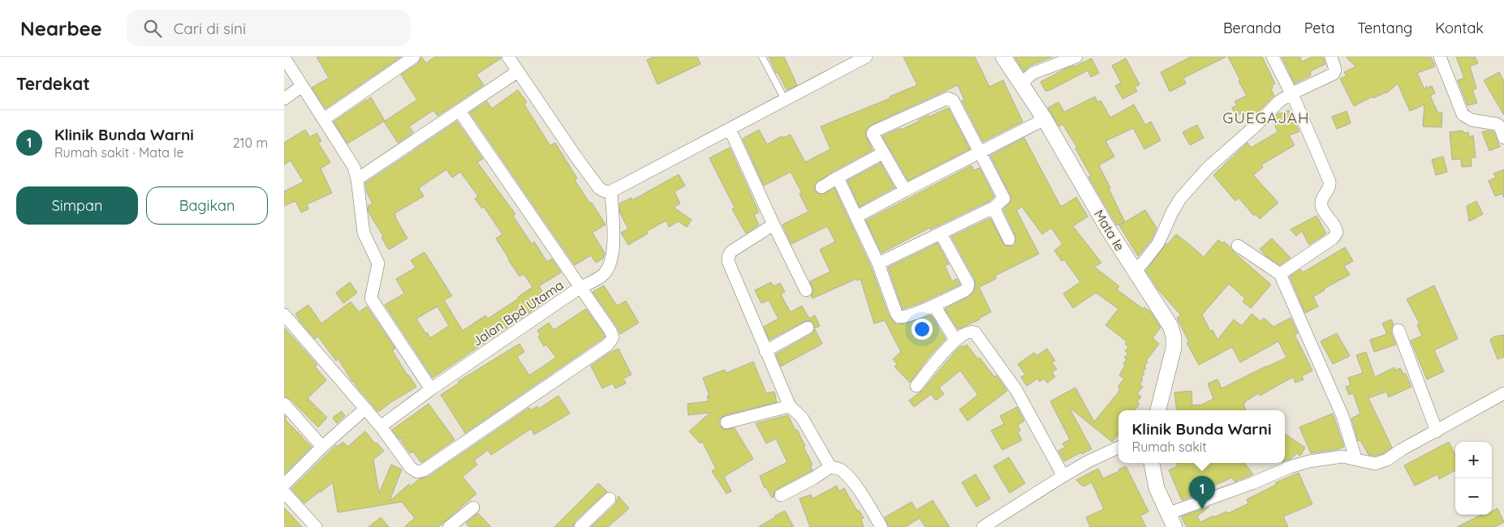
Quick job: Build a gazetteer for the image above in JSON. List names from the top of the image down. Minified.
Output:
{"streets":{"street":["Mata Ie","Jalan Bpd Utama"]},"districts":["GUEGAJAH"],"page":{"header":"Nearbee","search":"Cari di sini","nav":["Beranda","Peta","Tentang","Kontak"],"heading":"Terdekat","list":[{"mark":"1","name":"Klinik Bunda Warni","note":"Rumah sakit · Mata Ie","value":"210 m"}],"buttons":["Simpan","Bagikan"],"popup":["Klinik Bunda Warni","Rumah sakit"],"map_buttons":["+","−"],"pins":"1"}}
